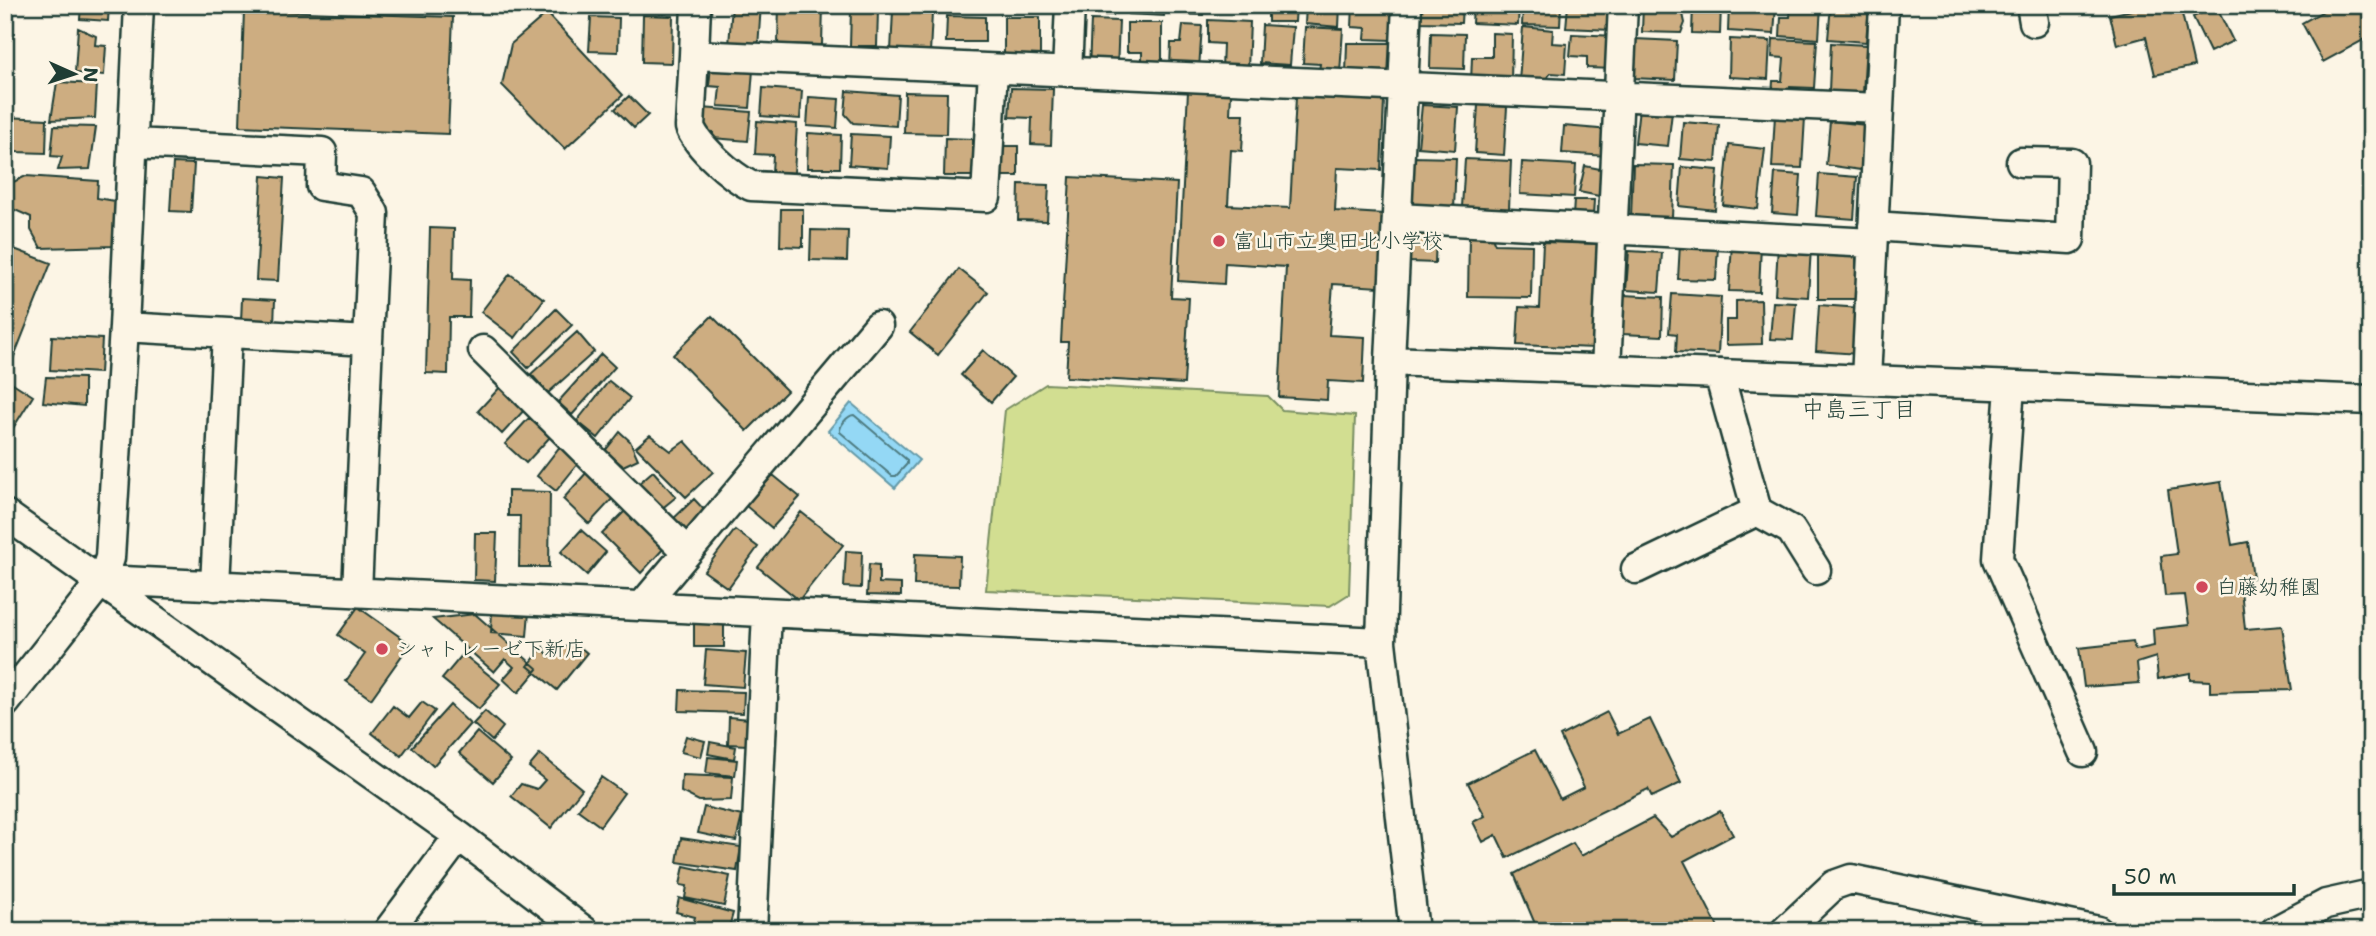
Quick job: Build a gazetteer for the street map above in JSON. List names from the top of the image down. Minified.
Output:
{"districts":["中島三丁目"],"places":["富山市立奥田北小学校","白藤幼稚園","シャトレーゼ下新店"],"scale_bar":"50 m","north":"right"}
